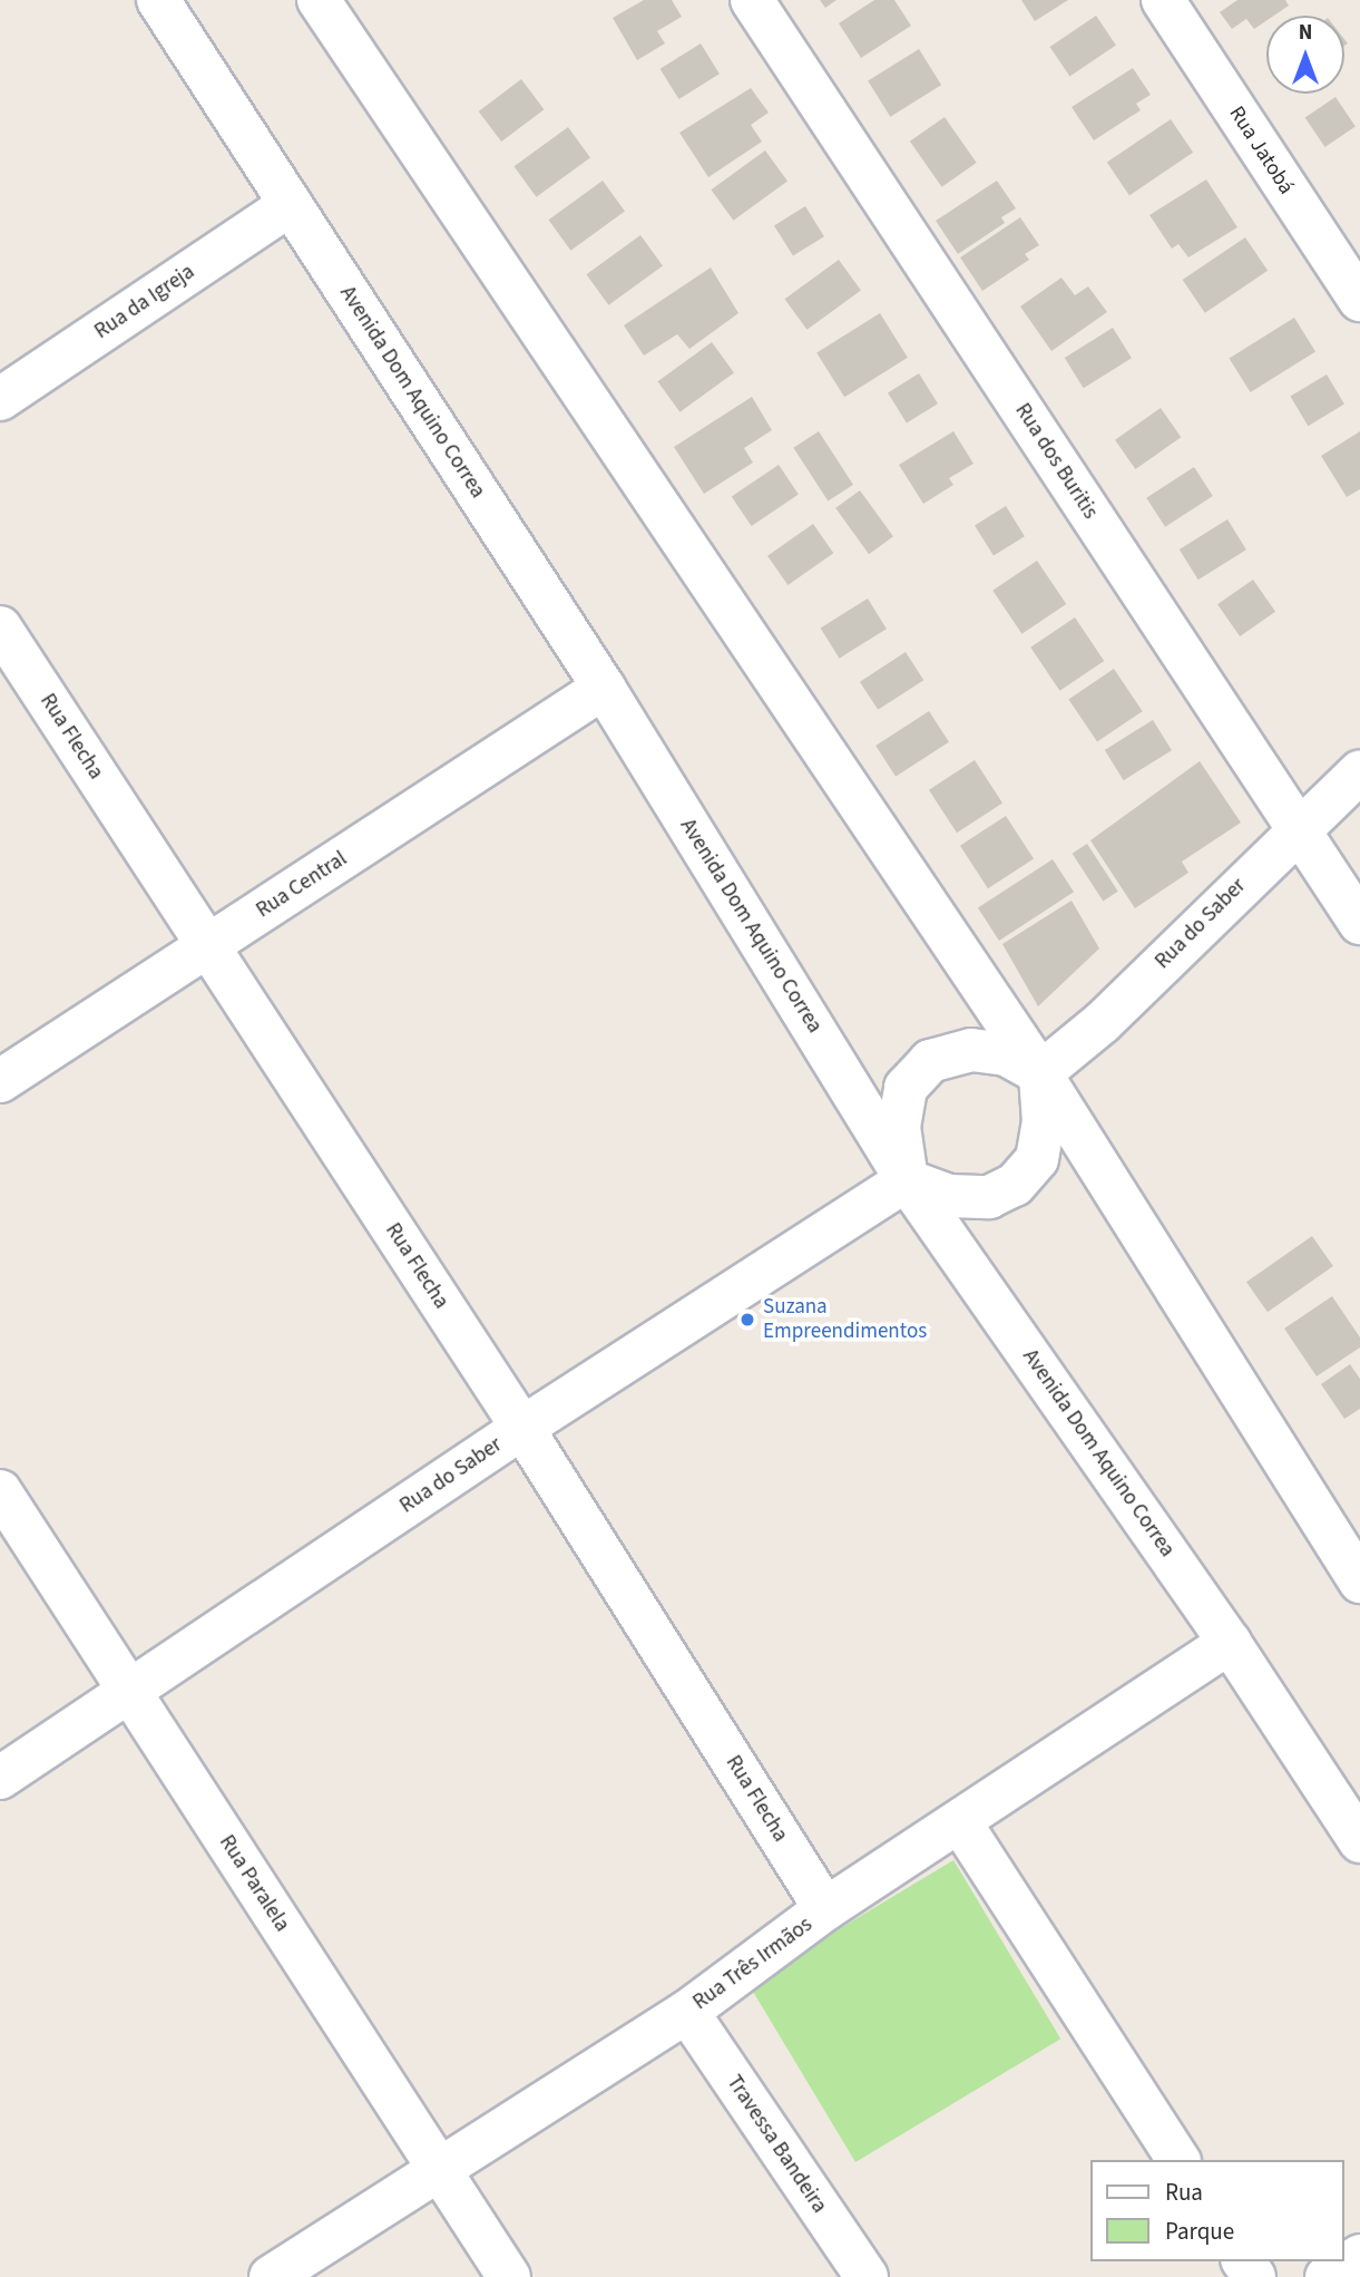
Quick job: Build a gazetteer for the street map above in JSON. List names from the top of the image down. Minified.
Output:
{"streets":{"street":["Rua Jatobá","Rua da Igreja","Avenida Dom Aquino Correa","Rua dos Buritis","Rua Flecha","Rua Central","Rua do Saber","Rua Paralela","Rua Três Irmãos","Travessa Bandeira"]},"crossings":[["Rua da Igreja","Avenida Dom Aquino Correa"],["Avenida Dom Aquino Correa","Rua Central"],["Avenida Dom Aquino Correa","Rua do Saber"],["Avenida Dom Aquino Correa","Rua Três Irmãos"],["Rua dos Buritis","Rua do Saber"],["Rua Flecha","Rua Central"],["Rua Flecha","Rua do Saber"],["Rua Flecha","Rua Três Irmãos"],["Rua do Saber","Rua Paralela"],["Rua Paralela","Rua Três Irmãos"],["Rua Três Irmãos","Travessa Bandeira"]],"places":["Suzana Empreendimentos"],"legend":["Rua","Parque"],"north":"top"}
